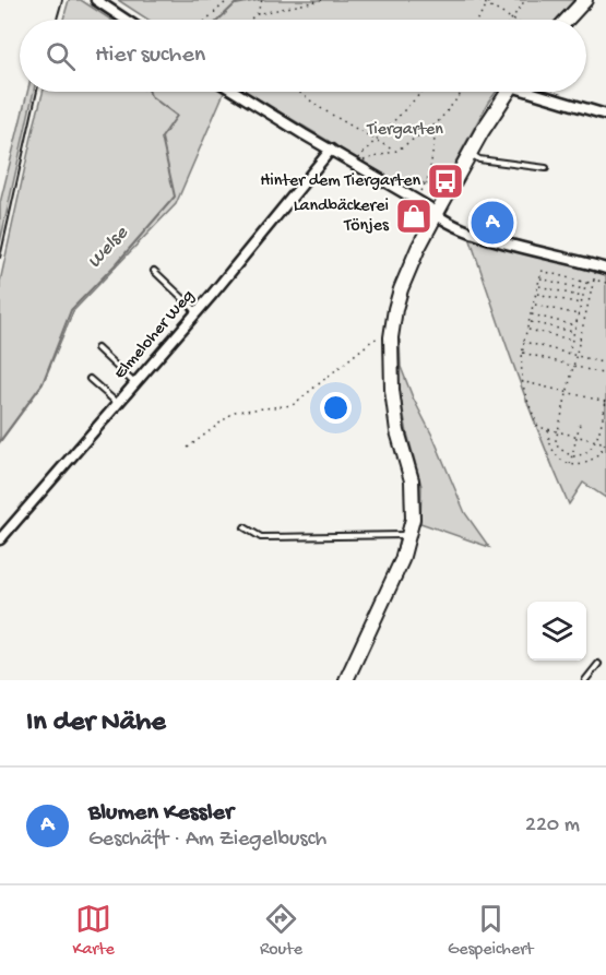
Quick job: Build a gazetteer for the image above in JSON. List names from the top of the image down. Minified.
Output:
{"streets":{"street":["Elmeloher Weg"]},"water":["Welse"],"parks":["Tiergarten"],"places":{"bus stop":["Hinter dem Tiergarten"],"shop":["Landbäckerei Tönjes"]},"page":{"search":"Hier suchen","pins":"A","heading":"In der Nähe","list":[{"mark":"A","name":"Blumen Kessler","note":"Geschäft · Am Ziegelbusch","value":"220 m"}],"nav":["Karte","Route","Gespeichert"]}}
